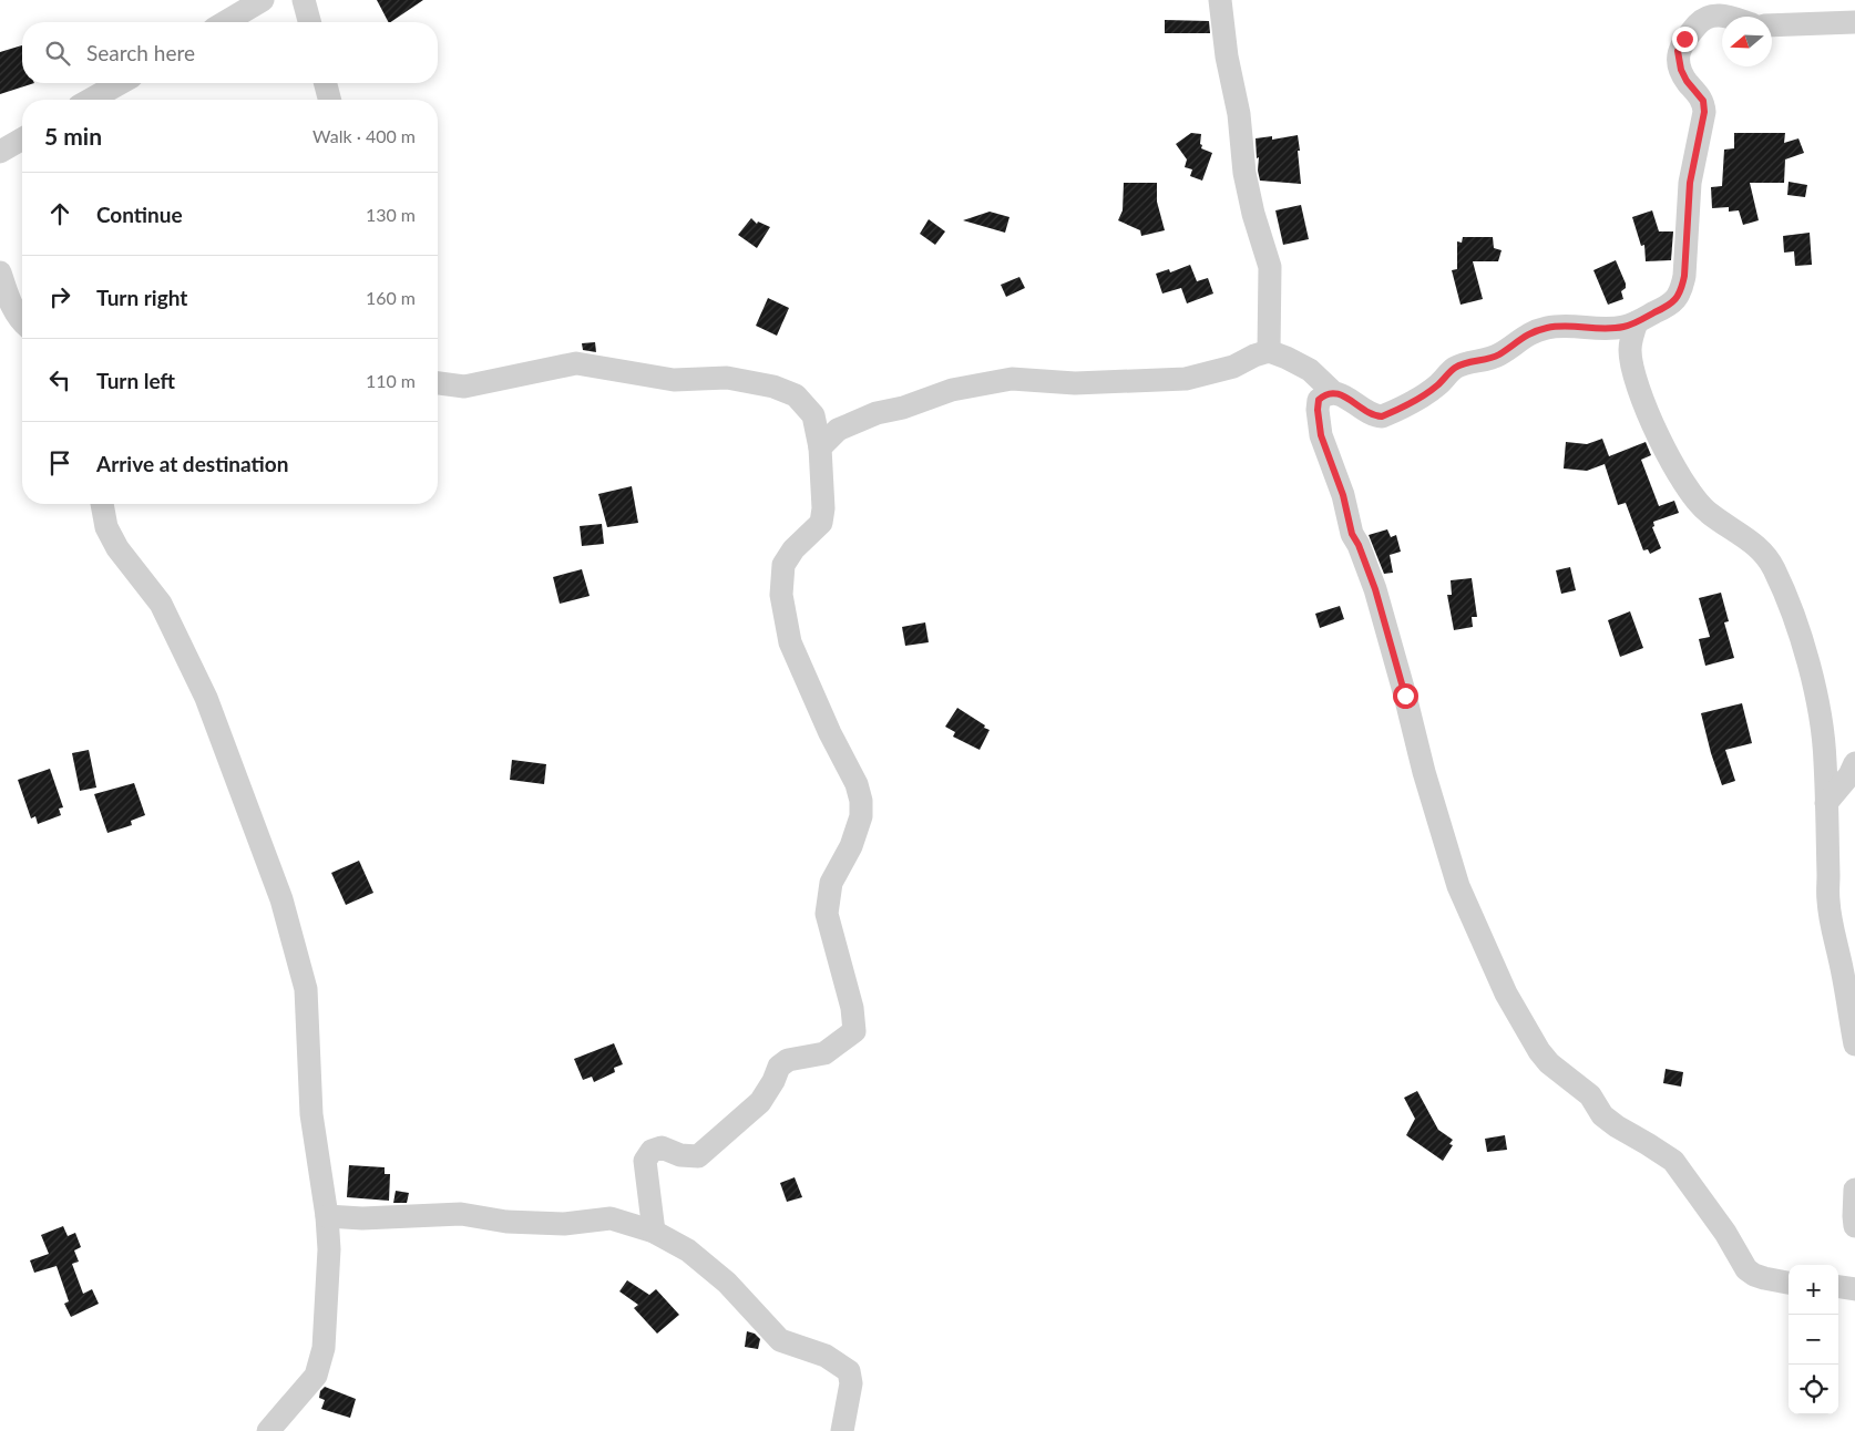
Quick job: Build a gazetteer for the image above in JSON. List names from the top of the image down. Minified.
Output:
{"north":"left","page":{"search":"Search here","heading":["5 min","Walk · 400 m"],"list":[["Continue","130 m"],["Turn right","160 m"],["Turn left","110 m"],"Arrive at destination"],"map_buttons":["+","−"]}}
